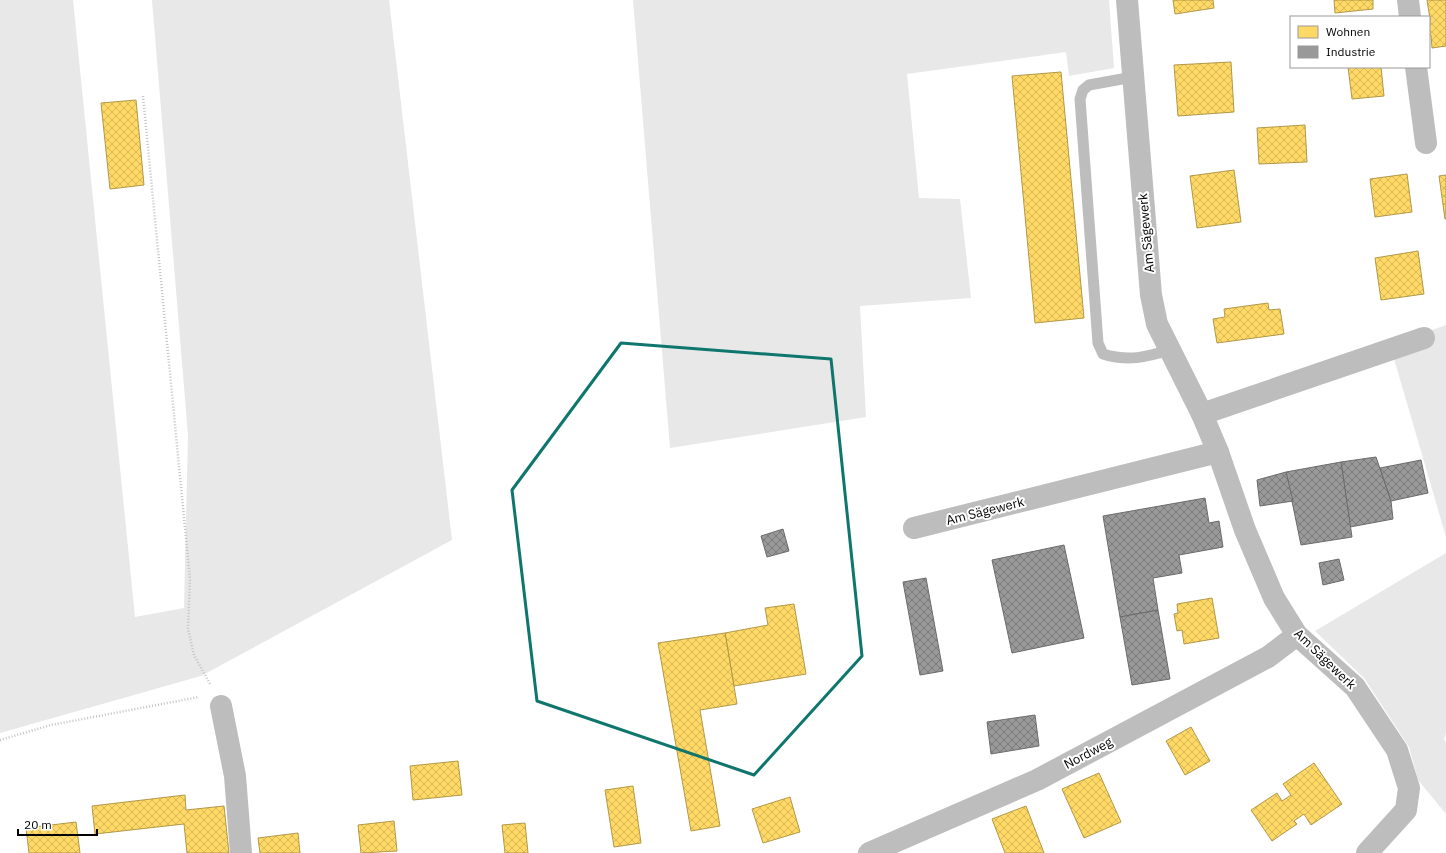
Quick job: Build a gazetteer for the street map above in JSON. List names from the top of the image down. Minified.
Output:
{"streets":{"street":["Am Sägewerk","Nordweg"]},"crossings":[["Am Sägewerk","Nordweg"]],"legend":["Wohnen","Industrie"],"scale_bar":"20 m"}
